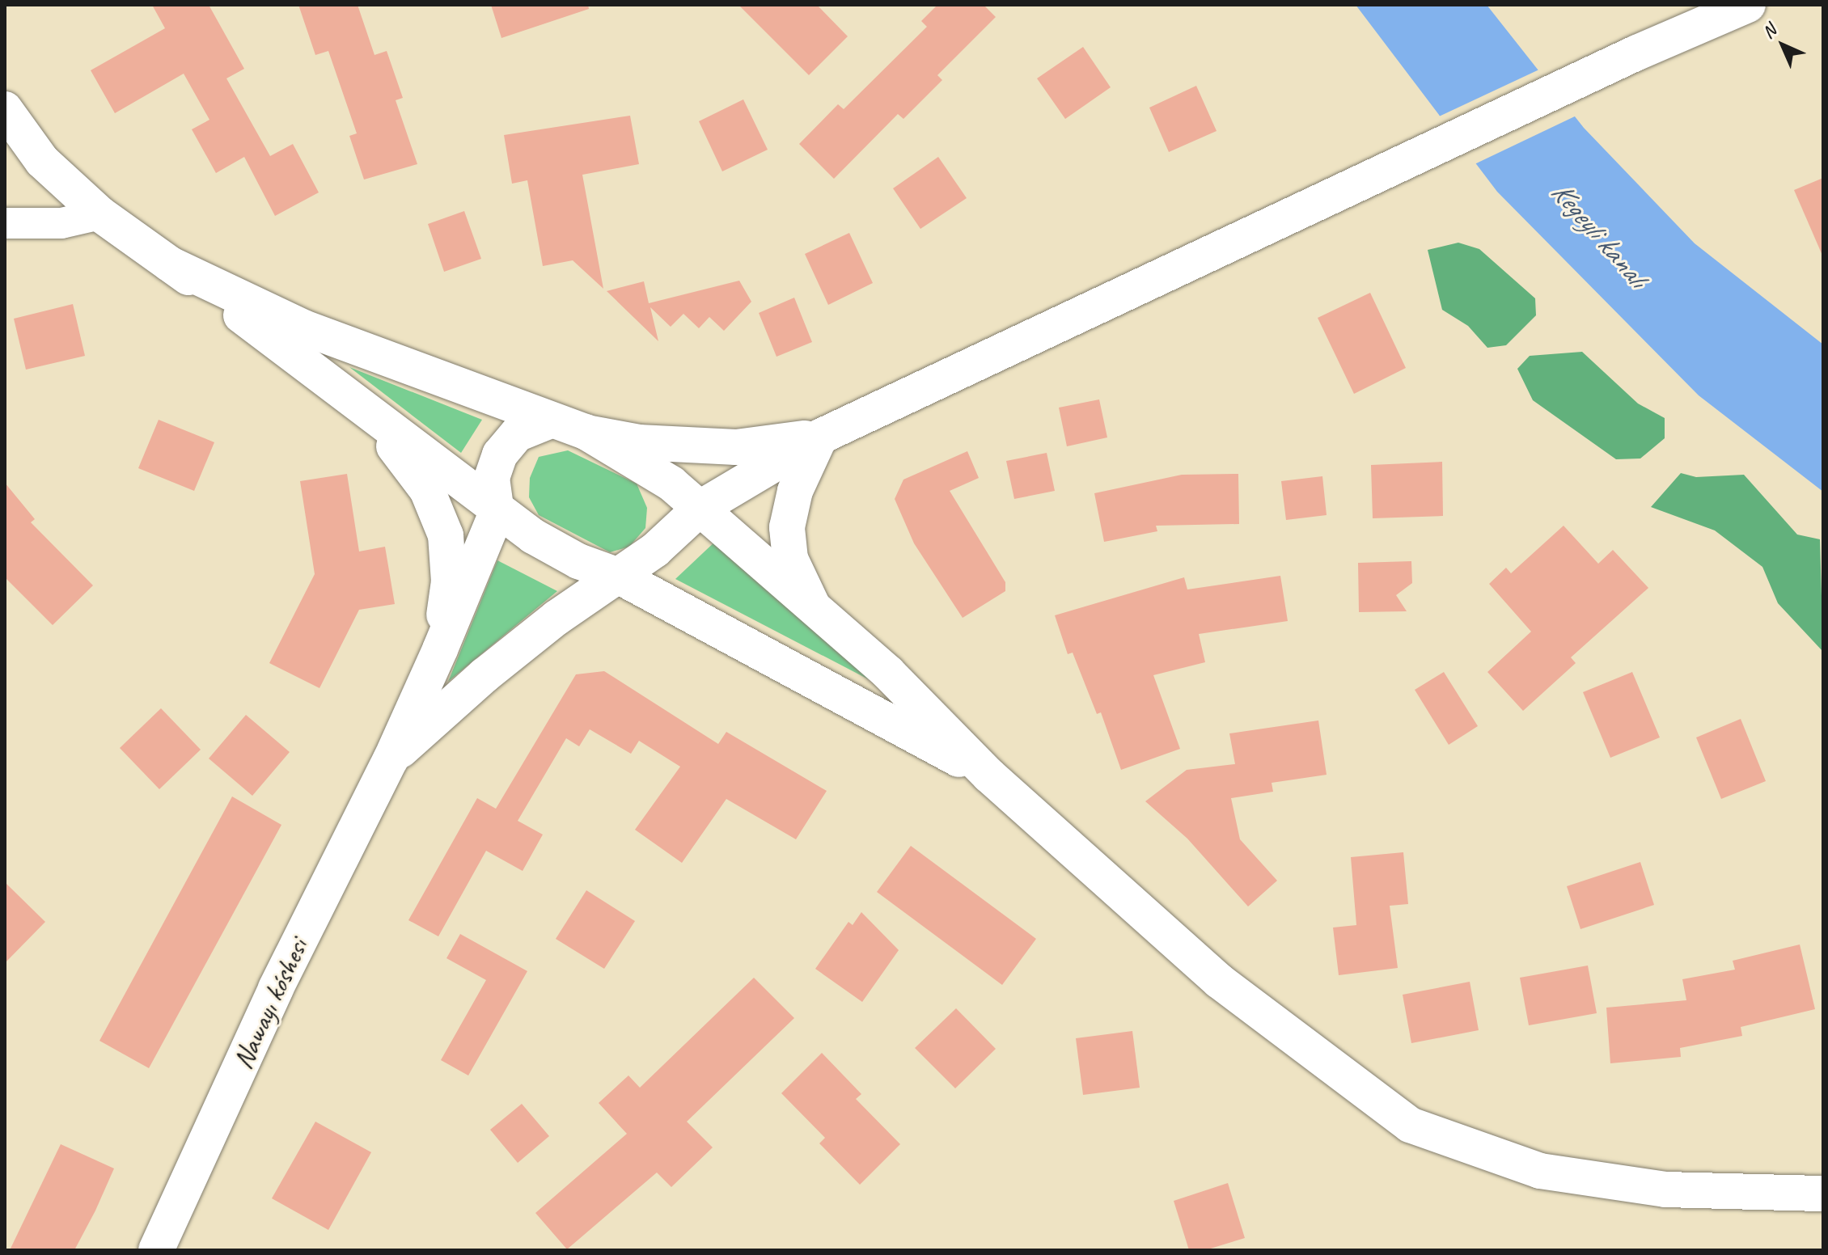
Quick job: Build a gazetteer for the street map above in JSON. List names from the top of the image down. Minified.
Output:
{"streets":{"main road":["Nawayı kóshesi"]},"water":["Kegeyli kanalı"],"north":"top left"}
